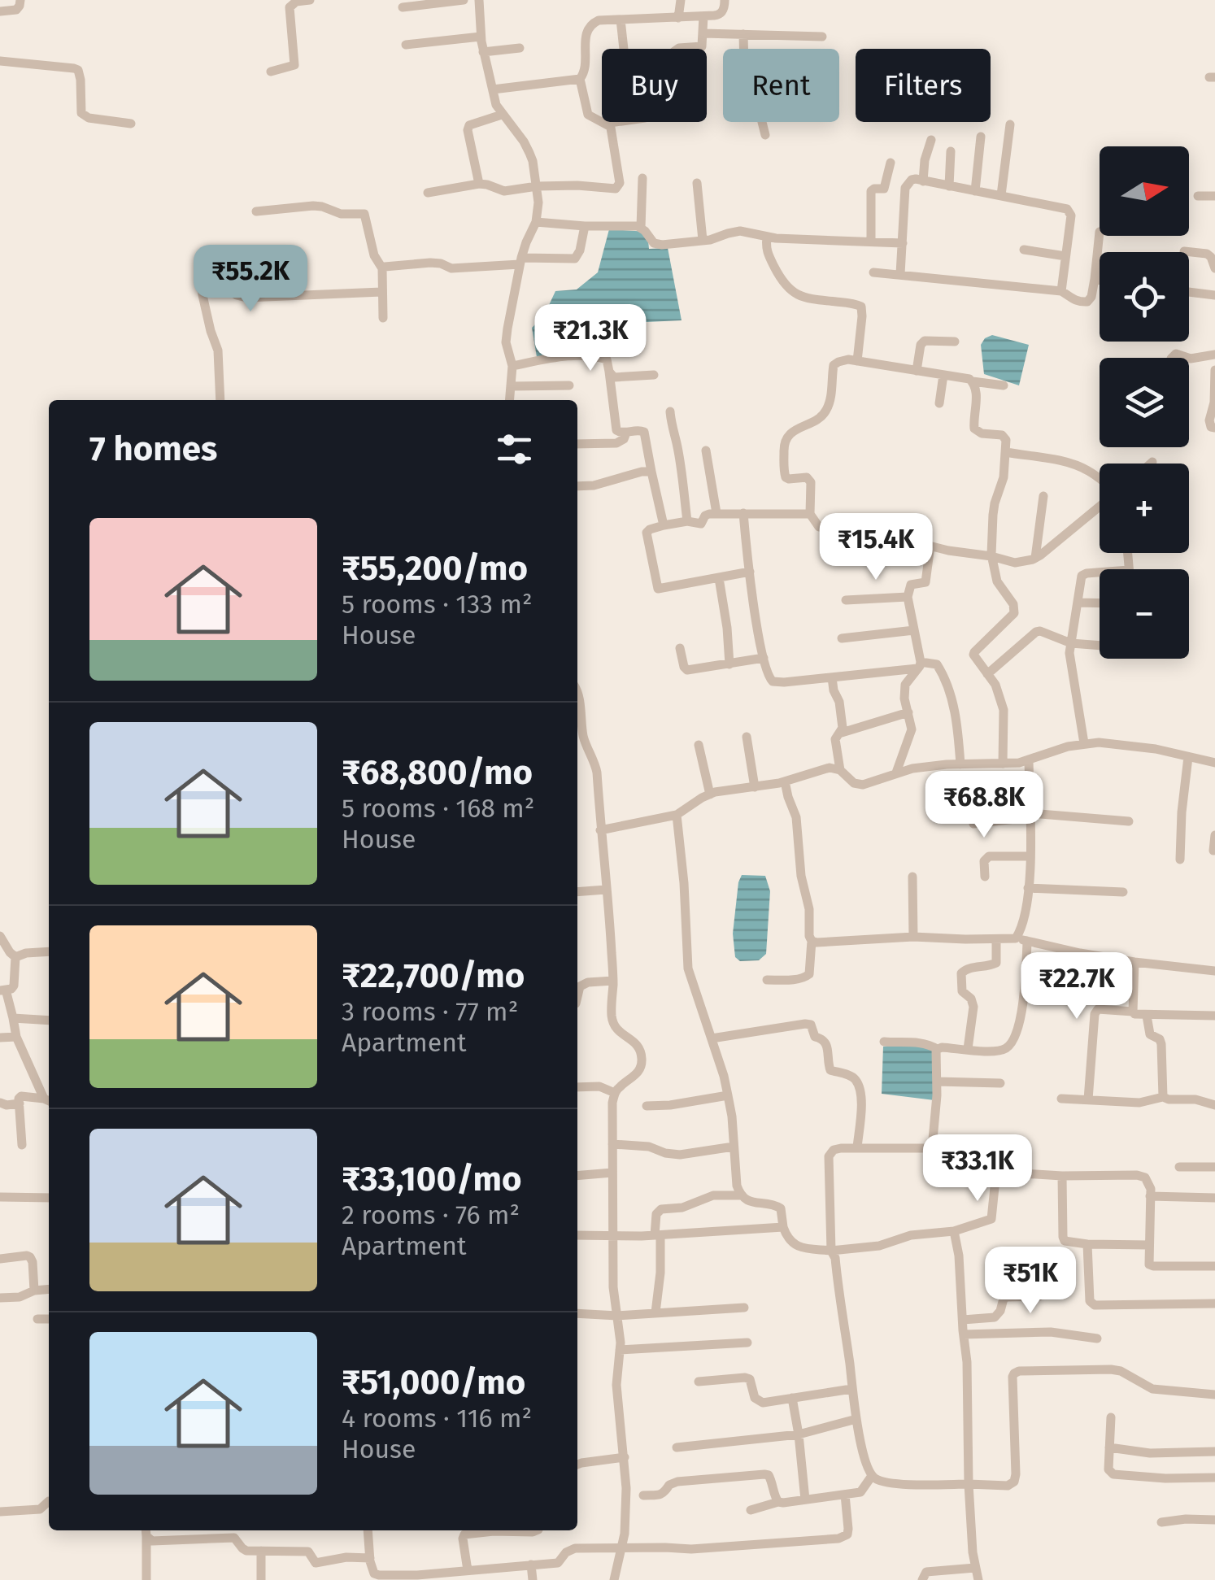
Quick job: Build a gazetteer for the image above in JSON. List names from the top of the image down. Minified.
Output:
{"north":"right","page":{"chip":["Buy","Rent","Filters"],"map_buttons":["+","−"],"price":["₹55.2K","₹21.3K","₹15.4K","₹68.8K","₹22.7K","₹33.1K","₹51K"],"heading":"7 homes","list":[{"name":"₹55,200/mo","note":"5 rooms · 133 m² · House"},{"name":"₹68,800/mo","note":"5 rooms · 168 m² · House"},{"name":"₹22,700/mo","note":"3 rooms · 77 m² · Apartment"},{"name":"₹33,100/mo","note":"2 rooms · 76 m² · Apartment"},{"name":"₹51,000/mo","note":"4 rooms · 116 m² · House"}]}}
